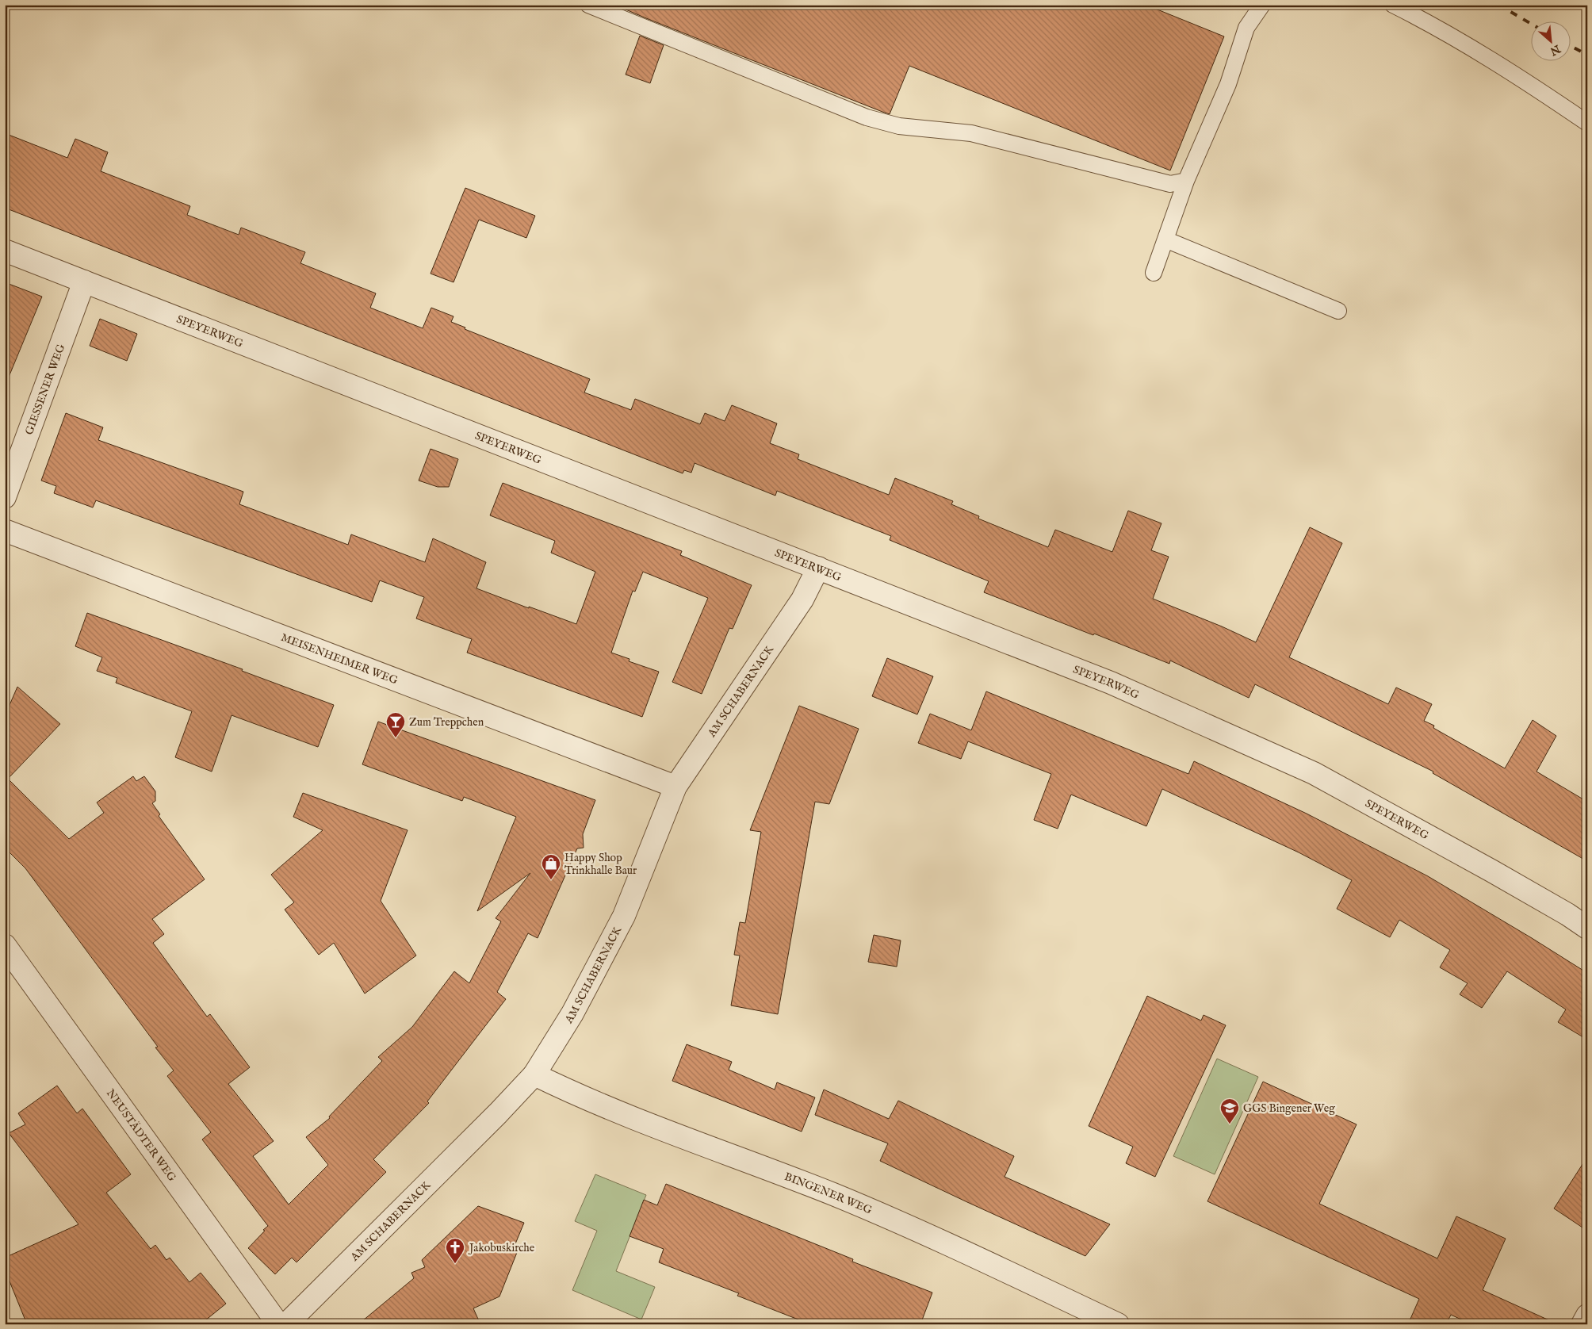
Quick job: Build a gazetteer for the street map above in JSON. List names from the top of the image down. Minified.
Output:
{"streets":{"street":["SPEYERWEG","GIESSENER WEG","MEISENHEIMER WEG","AM SCHABERNACK","NEUSTÄDTER WEG","BINGENER WEG"]},"crossings":[["SPEYERWEG","GIESSENER WEG"],["SPEYERWEG","AM SCHABERNACK"],["MEISENHEIMER WEG","AM SCHABERNACK"],["AM SCHABERNACK","NEUSTÄDTER WEG"],["AM SCHABERNACK","BINGENER WEG"]],"places":{"bar":["Zum Treppchen"],"shop":["Happy Shop Trinkhalle Baur"],"school or university":["GGS Bingener Weg"],"church":["Jakobuskirche"]},"north":"bottom right"}
